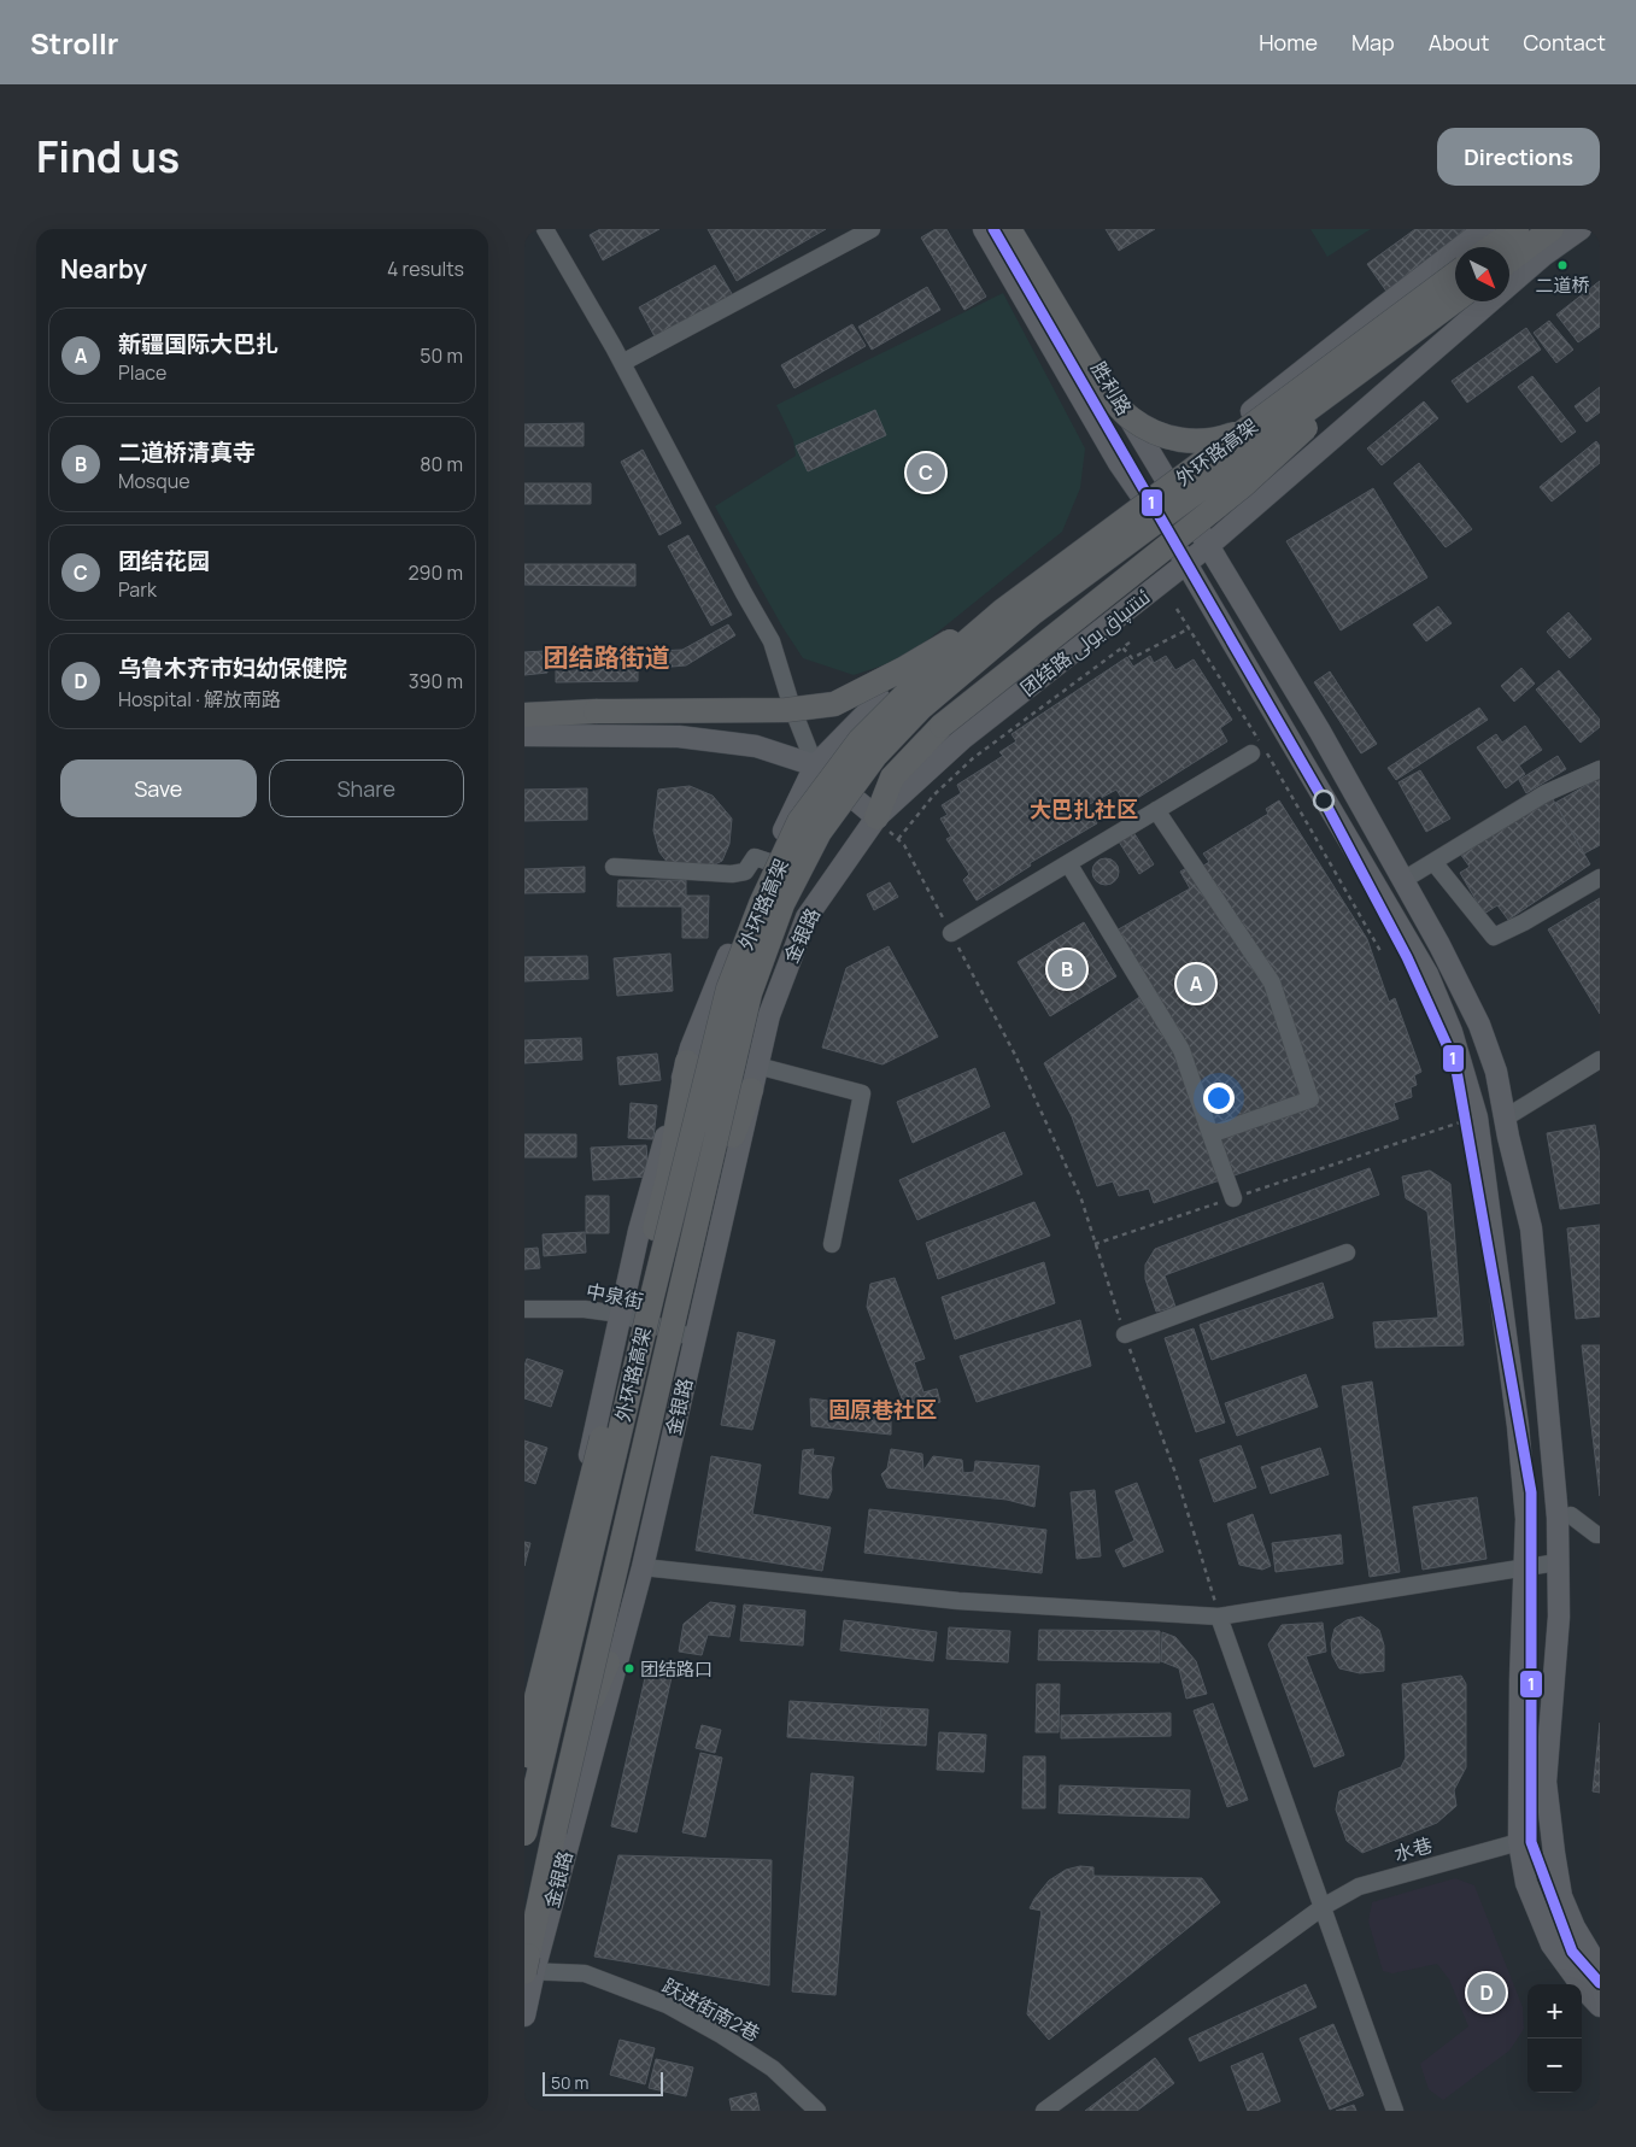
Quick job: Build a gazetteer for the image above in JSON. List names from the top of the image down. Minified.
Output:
{"streets":{"highway":["外环路高架"],"main road":["胜利路","团结路 ئىتتىپاق يولى","金银路"],"street":["中泉街","水巷","跃进街南2巷"]},"crossings":[["胜利路","团结路 ئىتتىپاق يولى"],["外环路高架","金银路"],["外环路高架","跃进街南2巷"],["团结路 ئىتتىپاق يولى","金银路"],["金银路","中泉街"],["金银路","跃进街南2巷"]],"districts":["团结路街道","大巴扎社区","固原巷社区"],"places":["二道桥","团结路口"],"lines":["transit line 1"],"scale_bar":"50 m","north":"bottom right","page":{"header":"Strollr","nav":["Home","Map","About","Contact"],"title":"Find us","buttons":["Directions",["Save","Share"]],"heading":["Nearby","4 results"],"list":[{"mark":"A","name":"新疆国际大巴扎","note":"Place","value":"50 m"},{"mark":"B","name":"二道桥清真寺","note":"Mosque","value":"80 m"},{"mark":"C","name":"团结花园","note":"Park","value":"290 m"},{"mark":"D","name":"乌鲁木齐市妇幼保健院","note":"Hospital · 解放南路","value":"390 m"}],"pins":["C","B","A","D"],"map_buttons":["+","−"],"scale":"50 m"}}
